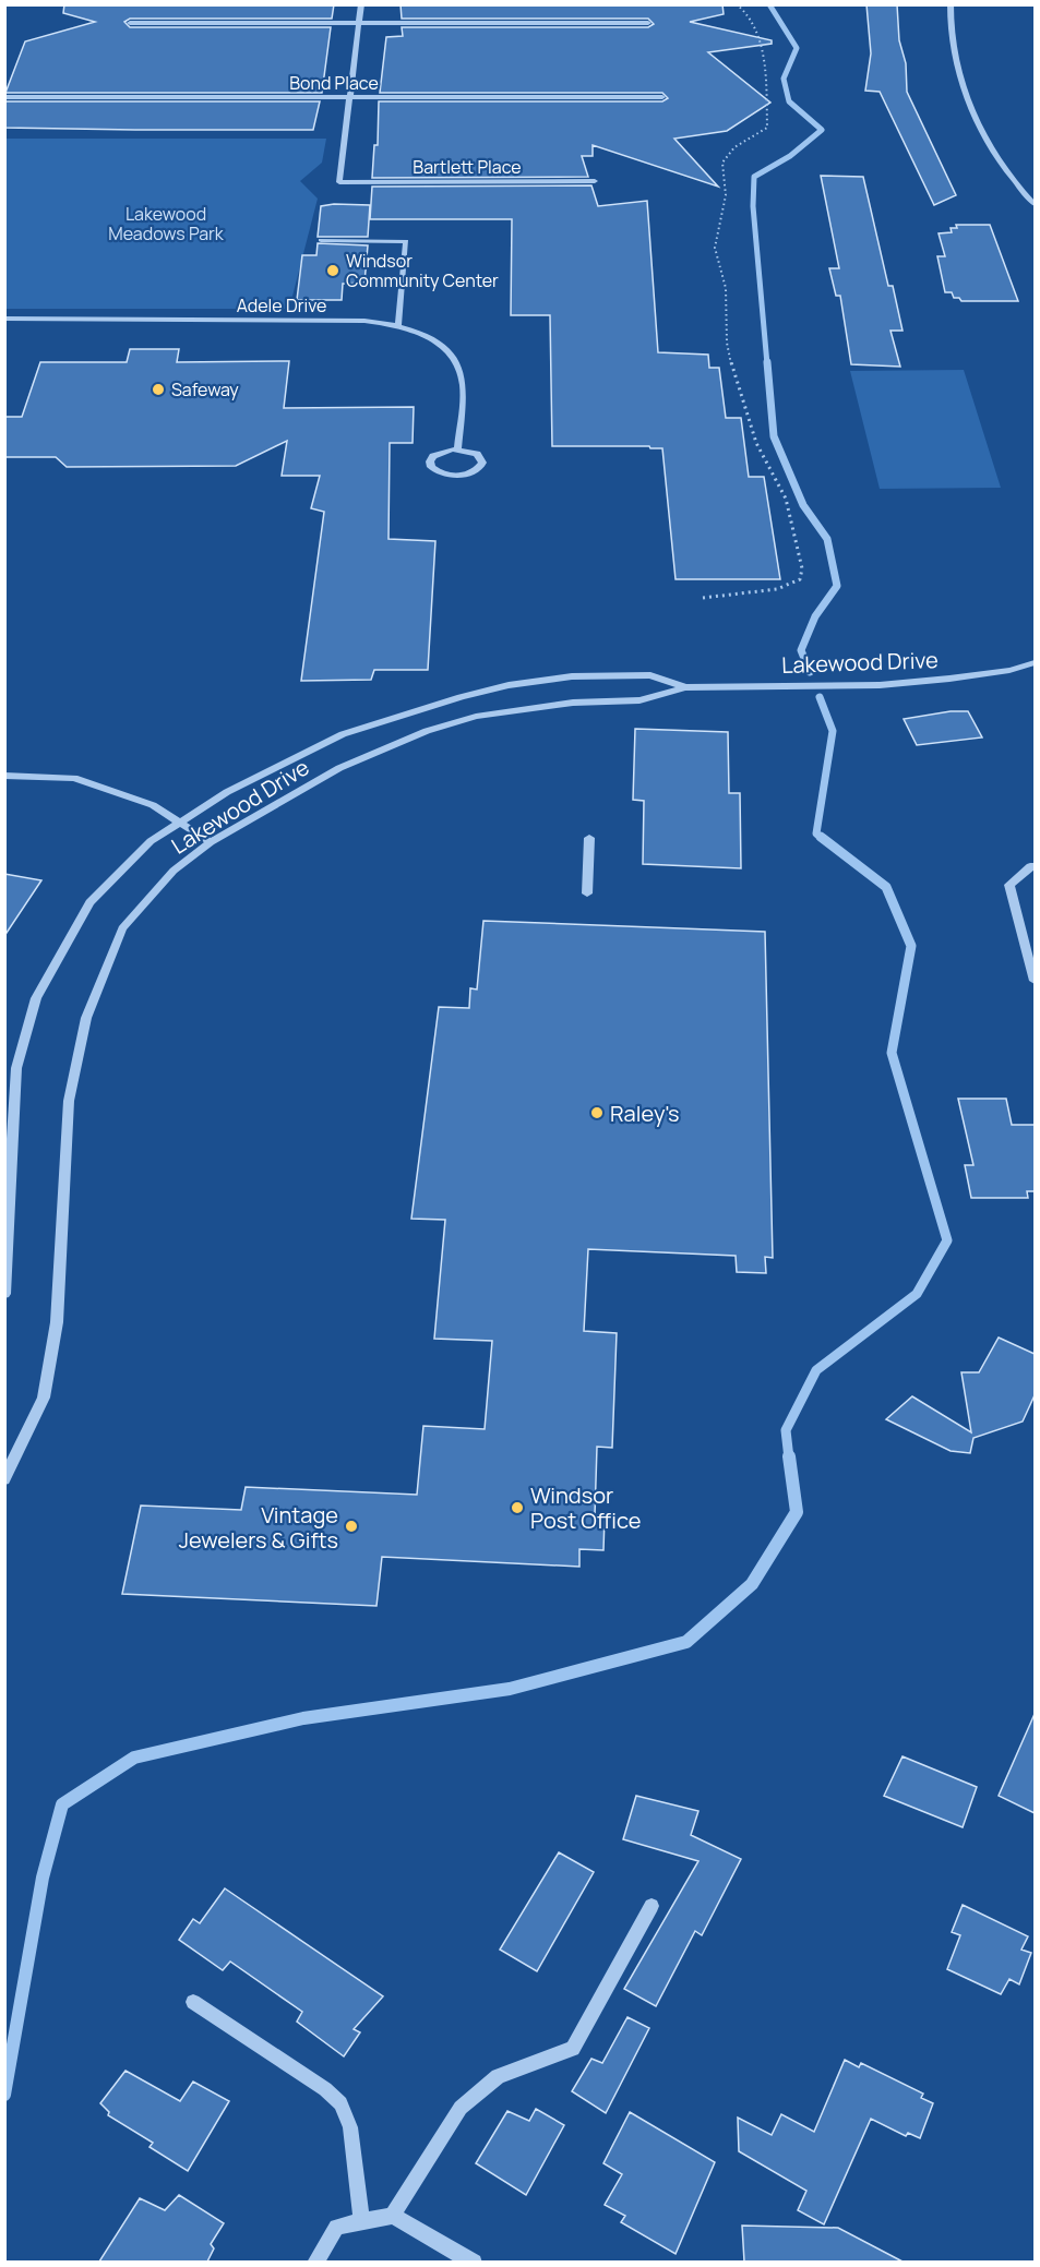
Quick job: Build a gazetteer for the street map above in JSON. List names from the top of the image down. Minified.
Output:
{"streets":{"street":["Bond Place","Bartlett Place","Adele Drive","Lakewood Drive"]},"crossings":[["Bond Place","Bartlett Place"]],"parks":["Lakewood Meadows Park"],"places":["Windsor Community Center","Safeway","Raley's","Windsor Post Office","Vintage Jewelers & Gifts"]}
